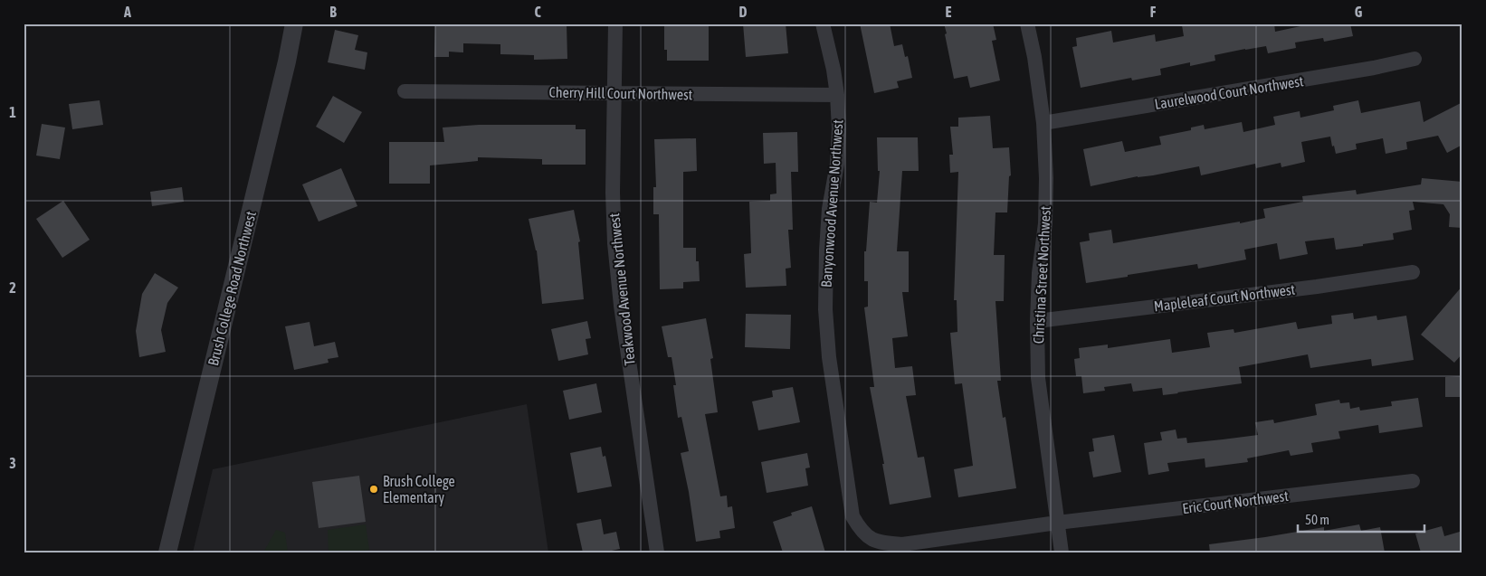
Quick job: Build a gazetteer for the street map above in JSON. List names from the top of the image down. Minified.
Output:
{"streets":{"street":["Laurelwood Court Northwest","Cherry Hill Court Northwest","Banyonwood Avenue Northwest","Christina Street Northwest","Brush College Road Northwest","Teakwood Avenue Northwest","Mapleleaf Court Northwest","Eric Court Northwest"]},"crossings":[["Laurelwood Court Northwest","Christina Street Northwest"],["Cherry Hill Court Northwest","Banyonwood Avenue Northwest"],["Cherry Hill Court Northwest","Teakwood Avenue Northwest"],["Banyonwood Avenue Northwest","Eric Court Northwest"],["Christina Street Northwest","Mapleleaf Court Northwest"],["Christina Street Northwest","Eric Court Northwest"]],"places":["Brush College Elementary"],"scale_bar":"50 m","grid":{"columns":["A","B","C","D","E","F","G"],"rows":["1","2","3"]}}
